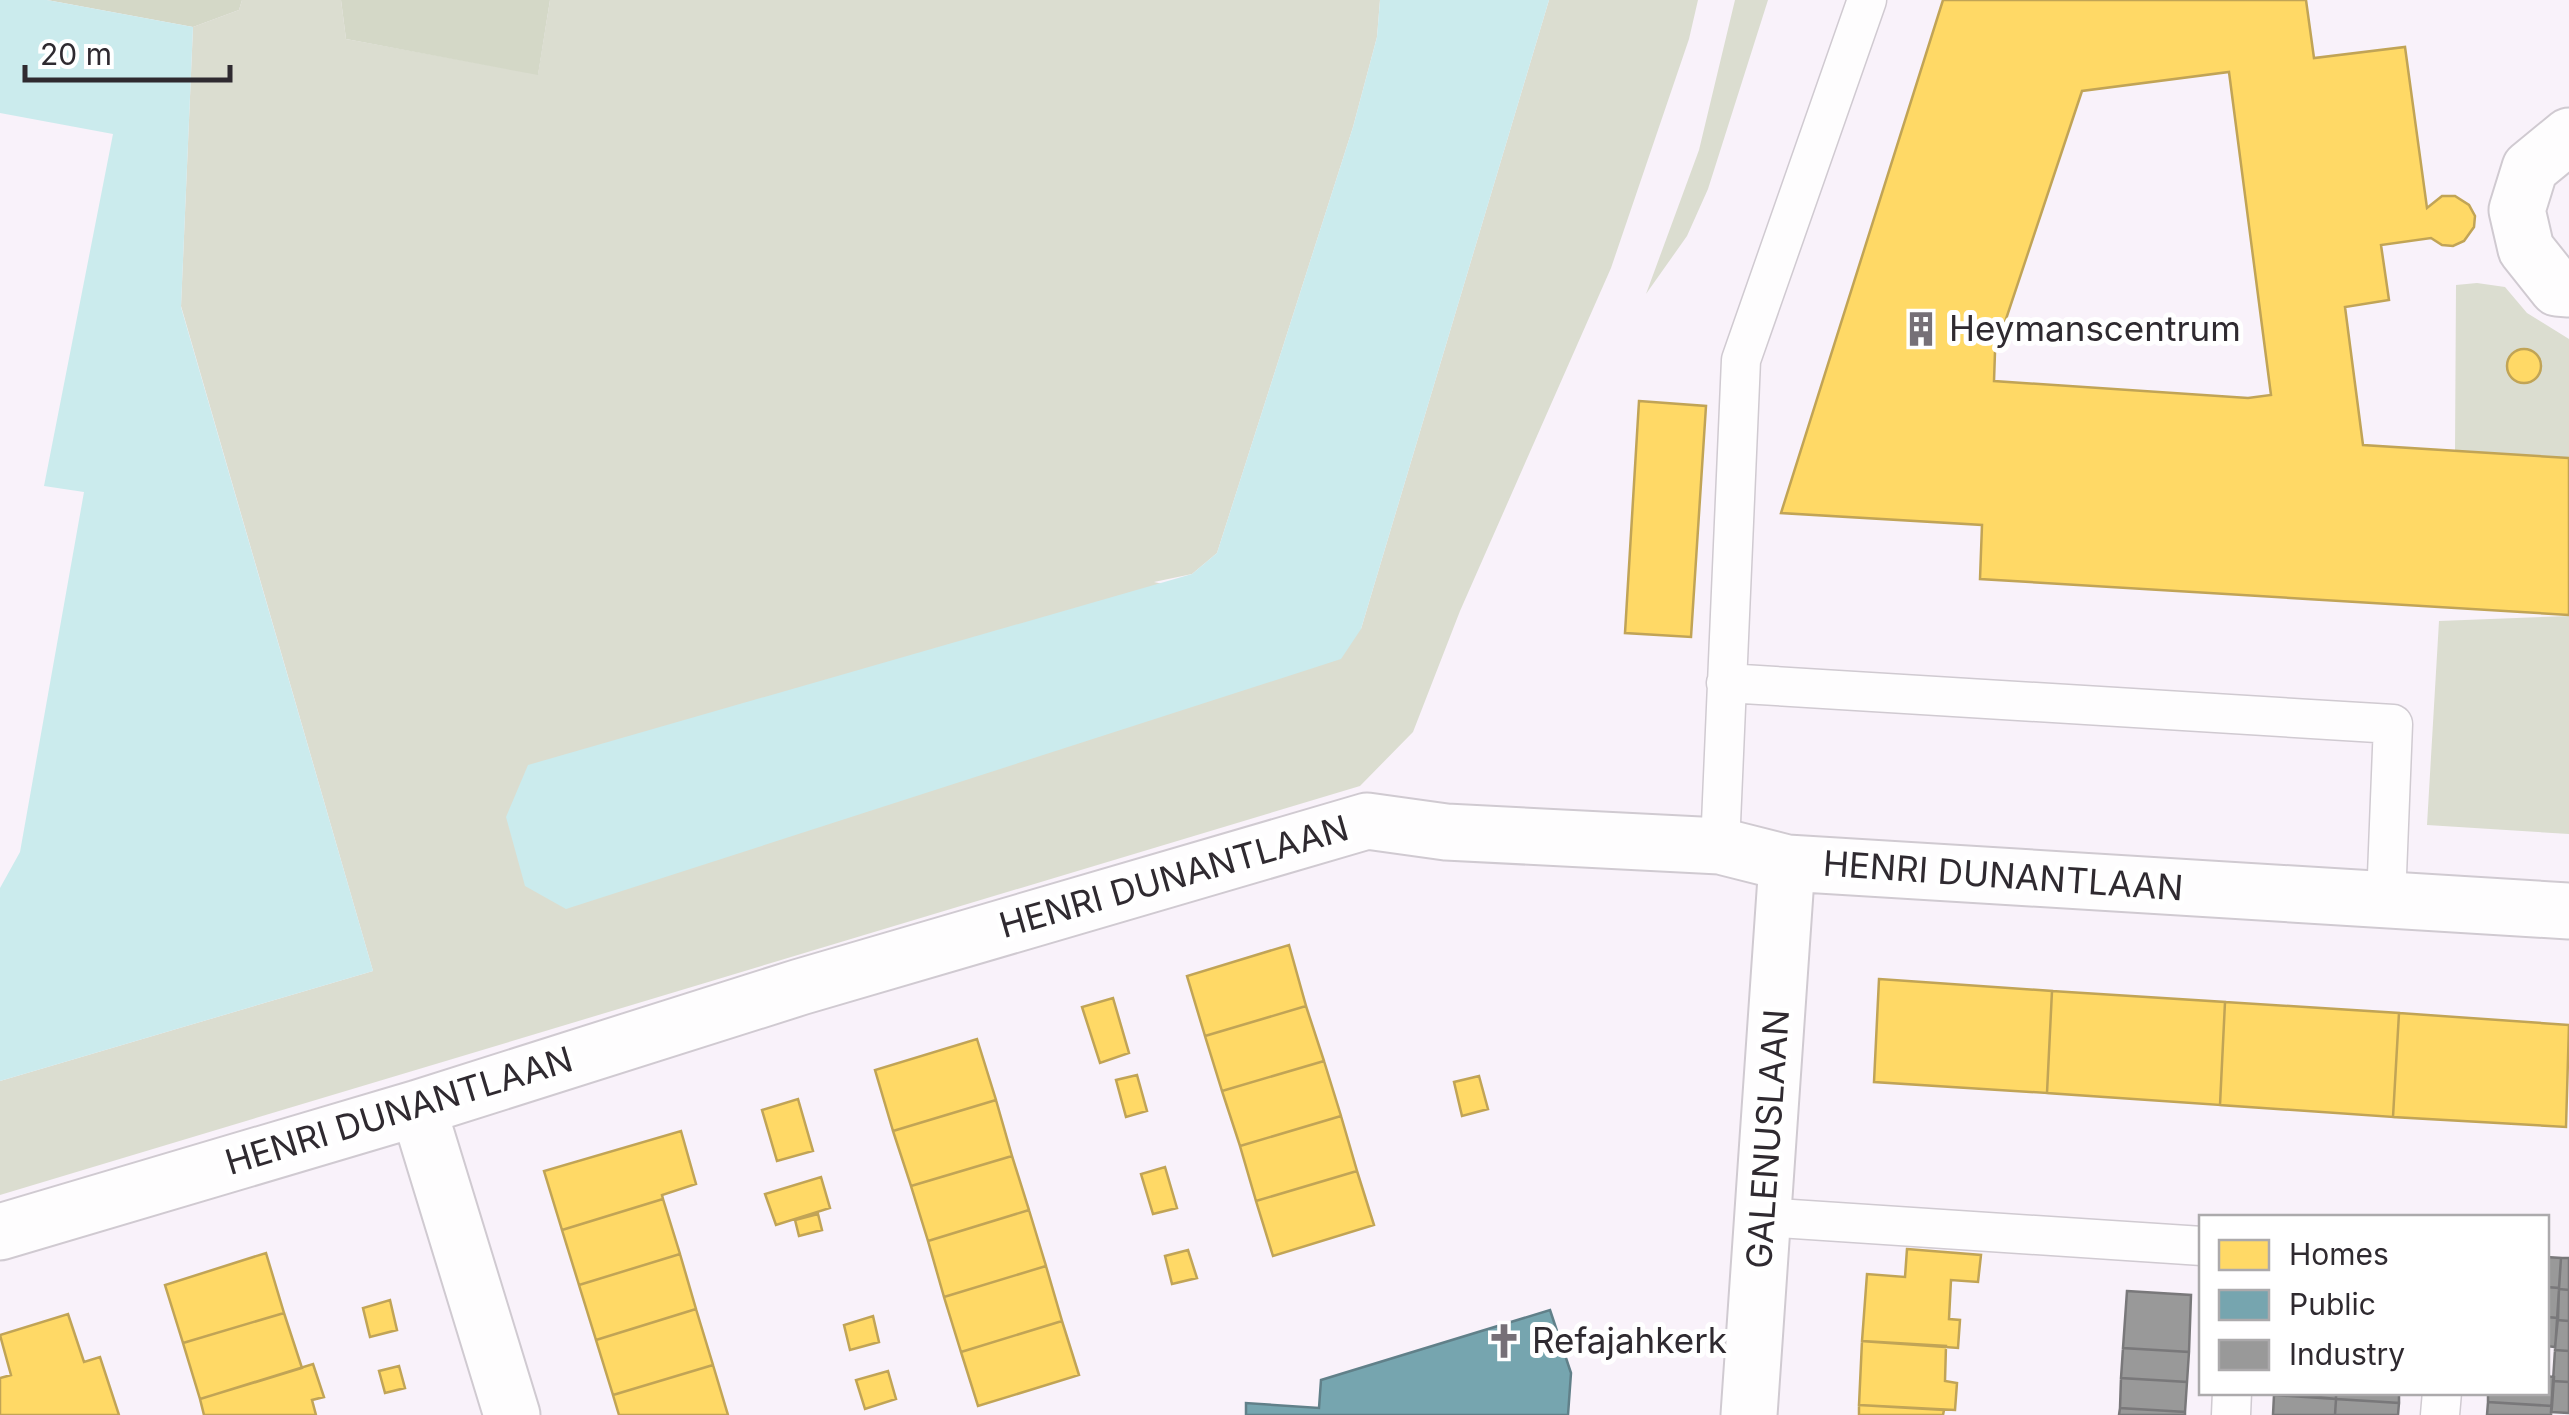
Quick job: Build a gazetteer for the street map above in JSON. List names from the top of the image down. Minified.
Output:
{"streets":{"street":["HENRI DUNANTLAAN","GALENUSLAAN"]},"crossings":[["HENRI DUNANTLAAN","GALENUSLAAN"]],"places":{"building":["Heymanscentrum"],"church":["Refajahkerk"]},"legend":["Homes","Public","Industry"],"scale_bar":"20 m"}
